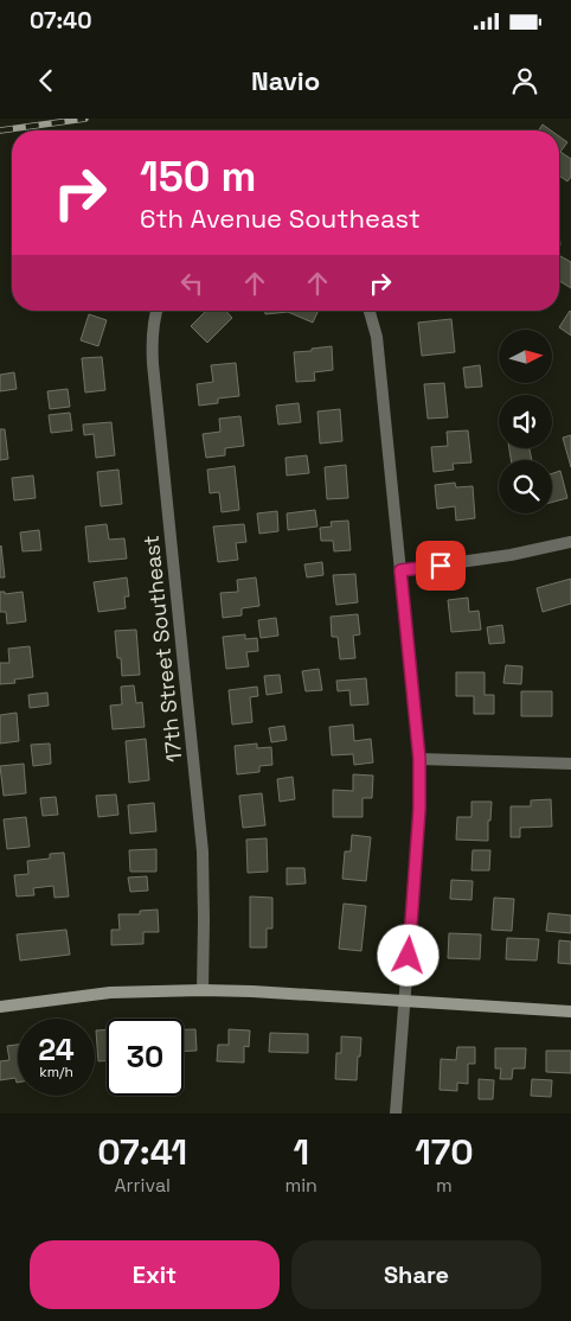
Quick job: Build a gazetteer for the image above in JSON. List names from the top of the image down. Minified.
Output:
{"streets":{"street":["17th Street Southeast"]},"north":"right","page":{"status":"07:40","header":"Navio","turn":["150 m","6th Avenue Southeast"],"speed":"24 km/h","limit":"30","eta":["07:41","Arrival","1","min","170","m"],"buttons":["Exit","Share"]}}
